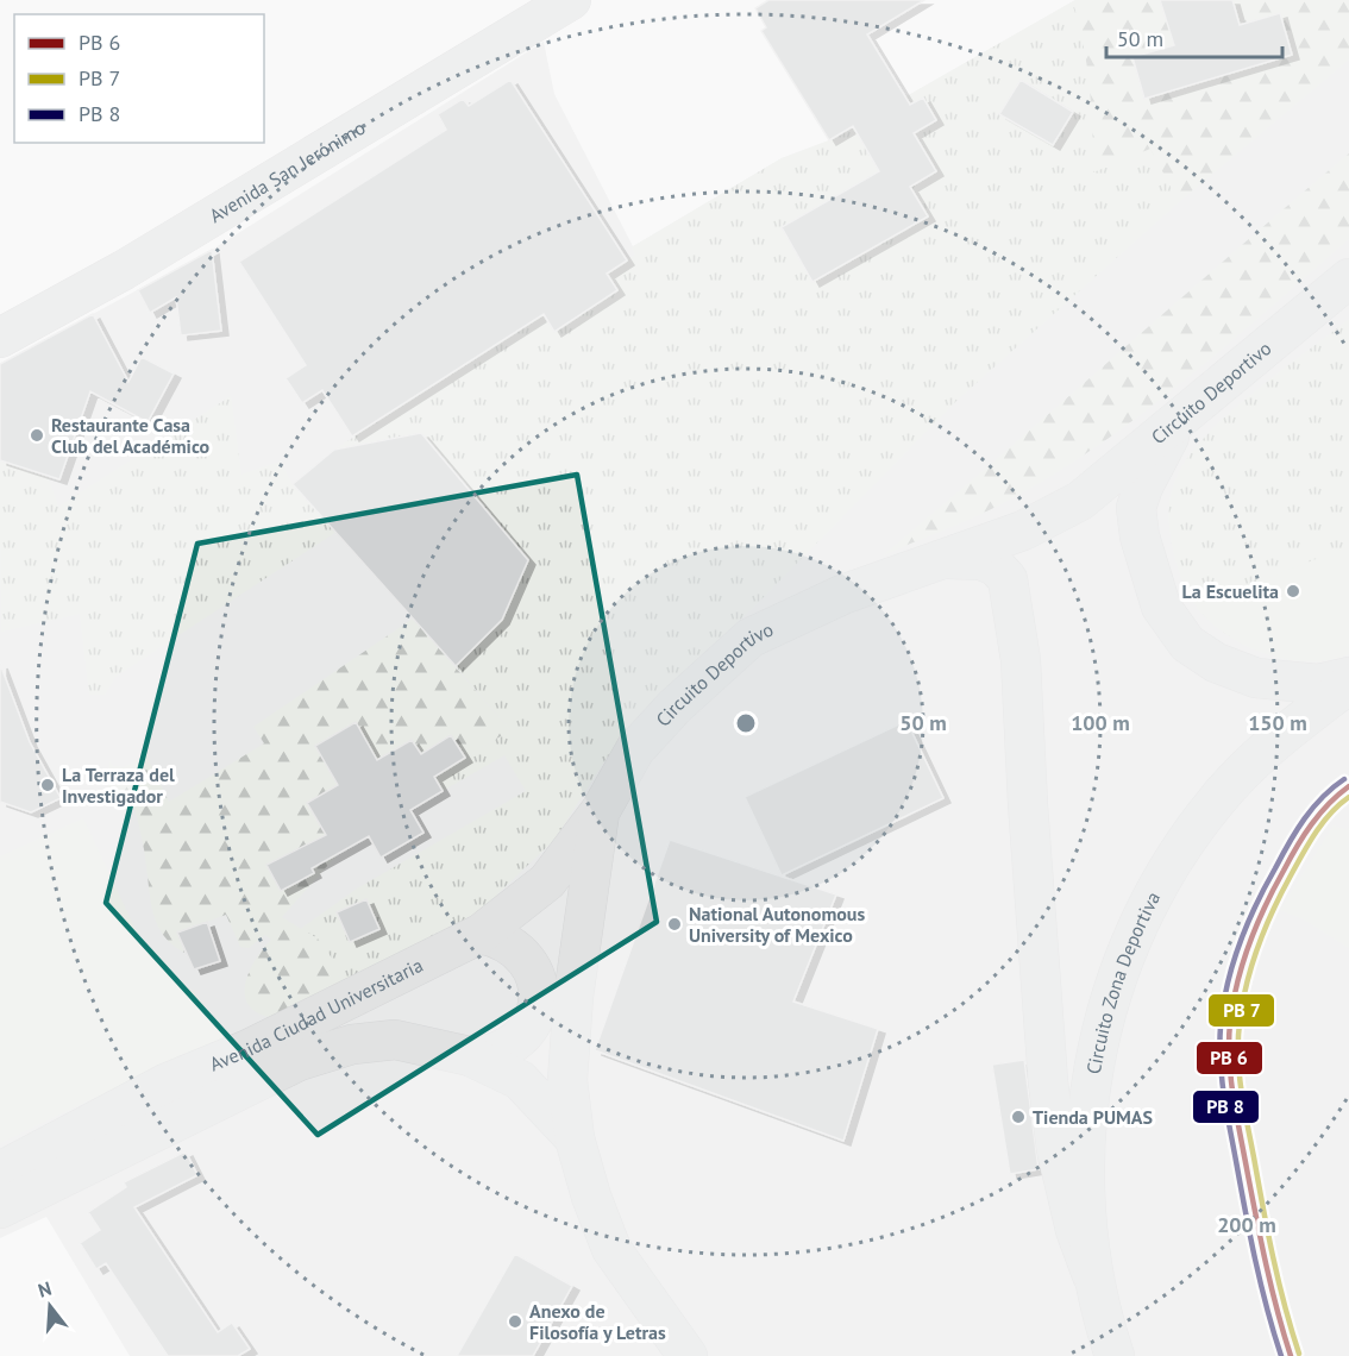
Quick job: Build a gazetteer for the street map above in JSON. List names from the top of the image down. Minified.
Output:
{"streets":{"street":["Avenida San Jerónimo","Circuito Deportivo","Circuito Zona Deportiva","Avenida Ciudad Universitaria"]},"crossings":[["Circuito Deportivo","Avenida Ciudad Universitaria"]],"places":["Restaurante Casa Club del Académico","La Escuelita","La Terraza del Investigador","National Autonomous University of Mexico","Tienda PUMAS","Anexo de Filosofía y Letras"],"legend":["PB 6","PB 7","PB 8"],"scale_bar":"50 m","north":"top","rings":["50 m","100 m","150 m","200 m"]}
